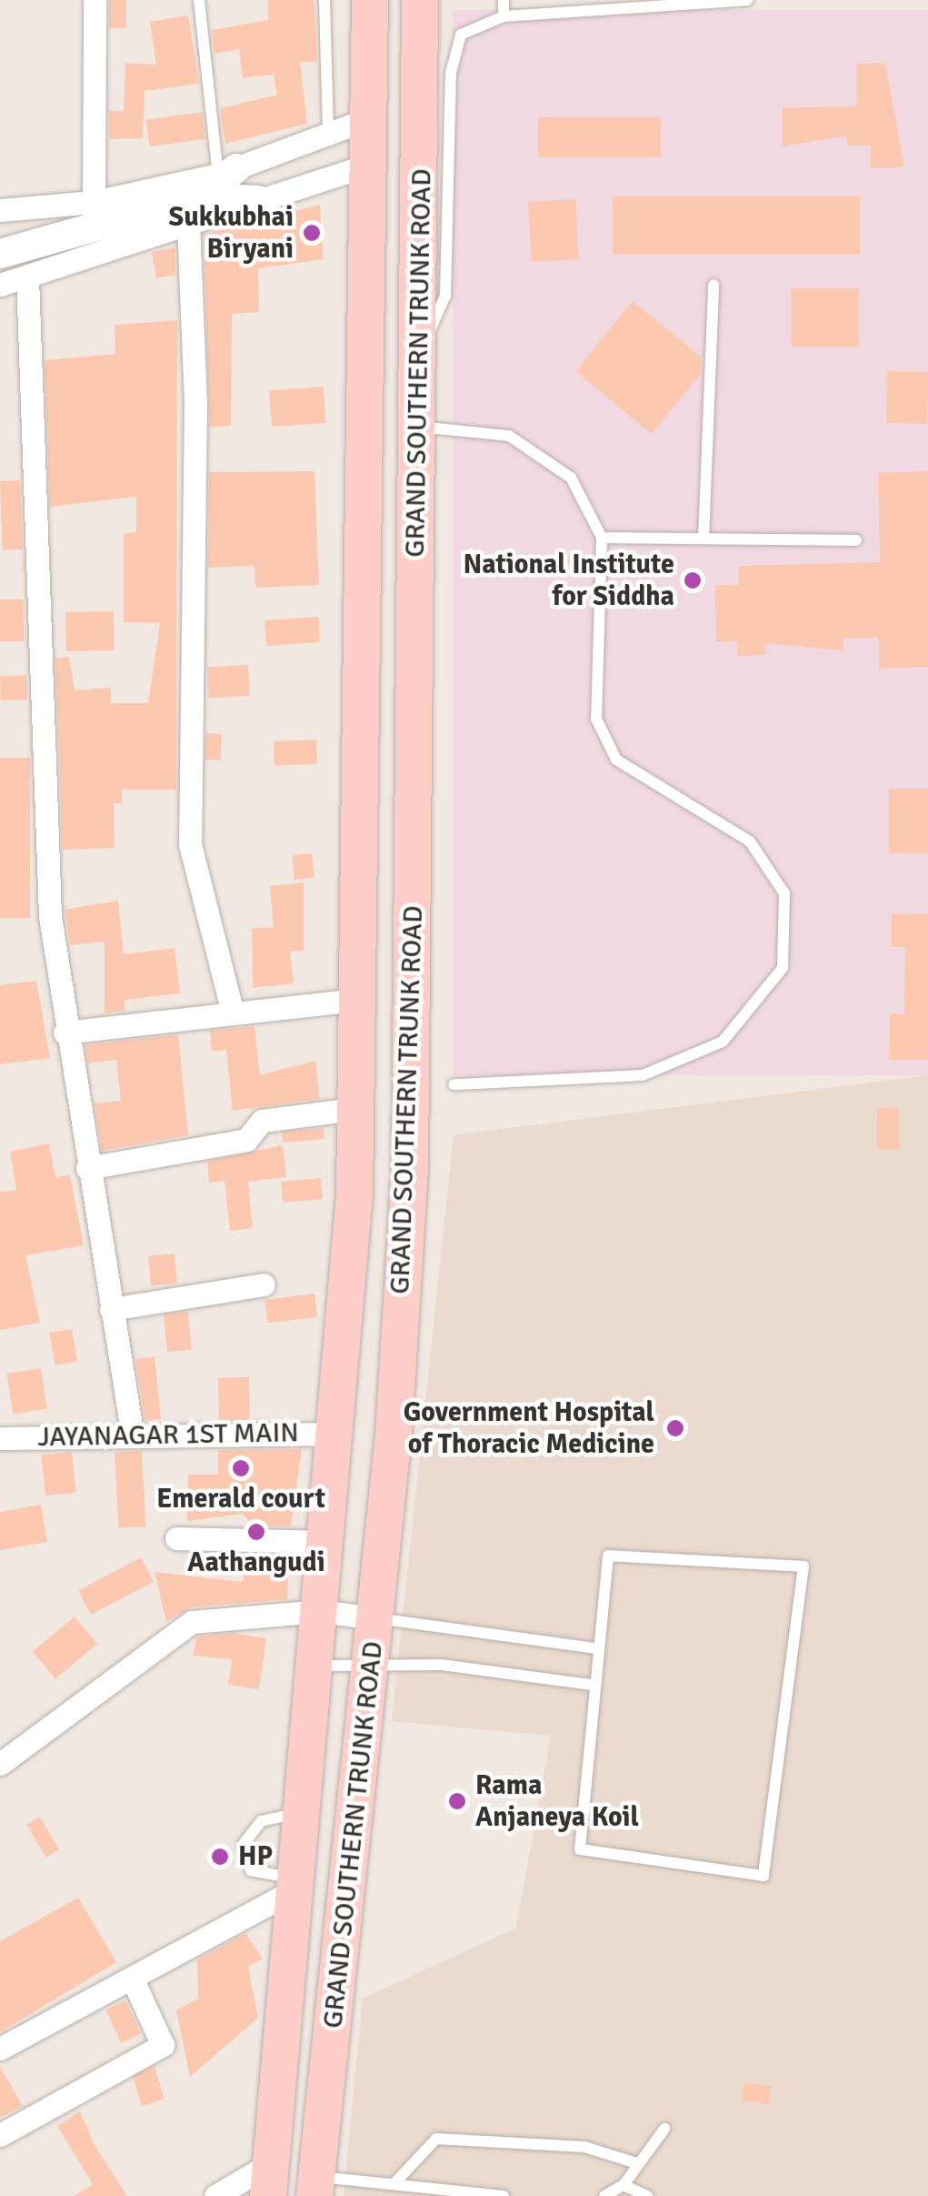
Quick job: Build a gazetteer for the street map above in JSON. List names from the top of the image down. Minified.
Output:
{"streets":{"main road":["GRAND SOUTHERN TRUNK ROAD"],"street":["JAYANAGAR 1ST MAIN"]},"crossings":[["GRAND SOUTHERN TRUNK ROAD","JAYANAGAR 1ST MAIN"]],"places":["Sukkubhai Biryani","National Institute for Siddha","Government Hospital of Thoracic Medicine","Emerald court","Aathangudi","Rama Anjaneya Koil","HP"]}
